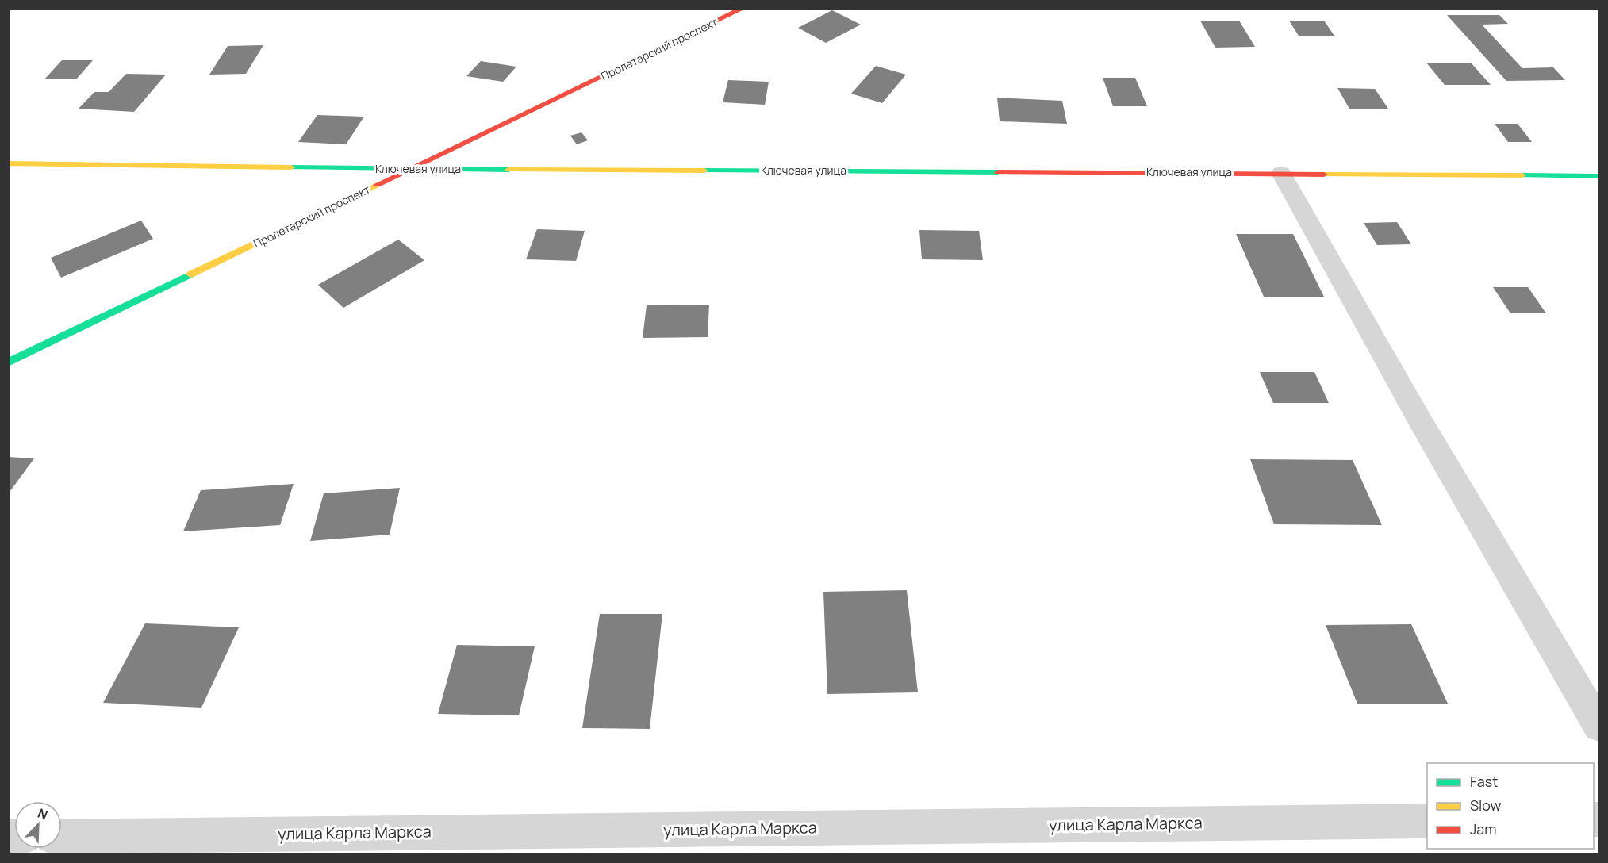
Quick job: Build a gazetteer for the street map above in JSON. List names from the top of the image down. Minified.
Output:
{"streets":{"street":["Пролетарский проспект","Ключевая улица","улица Карла Маркса"]},"crossings":[["Пролетарский проспект","Ключевая улица"]],"legend":["Fast","Slow","Jam"],"north":"top right"}
